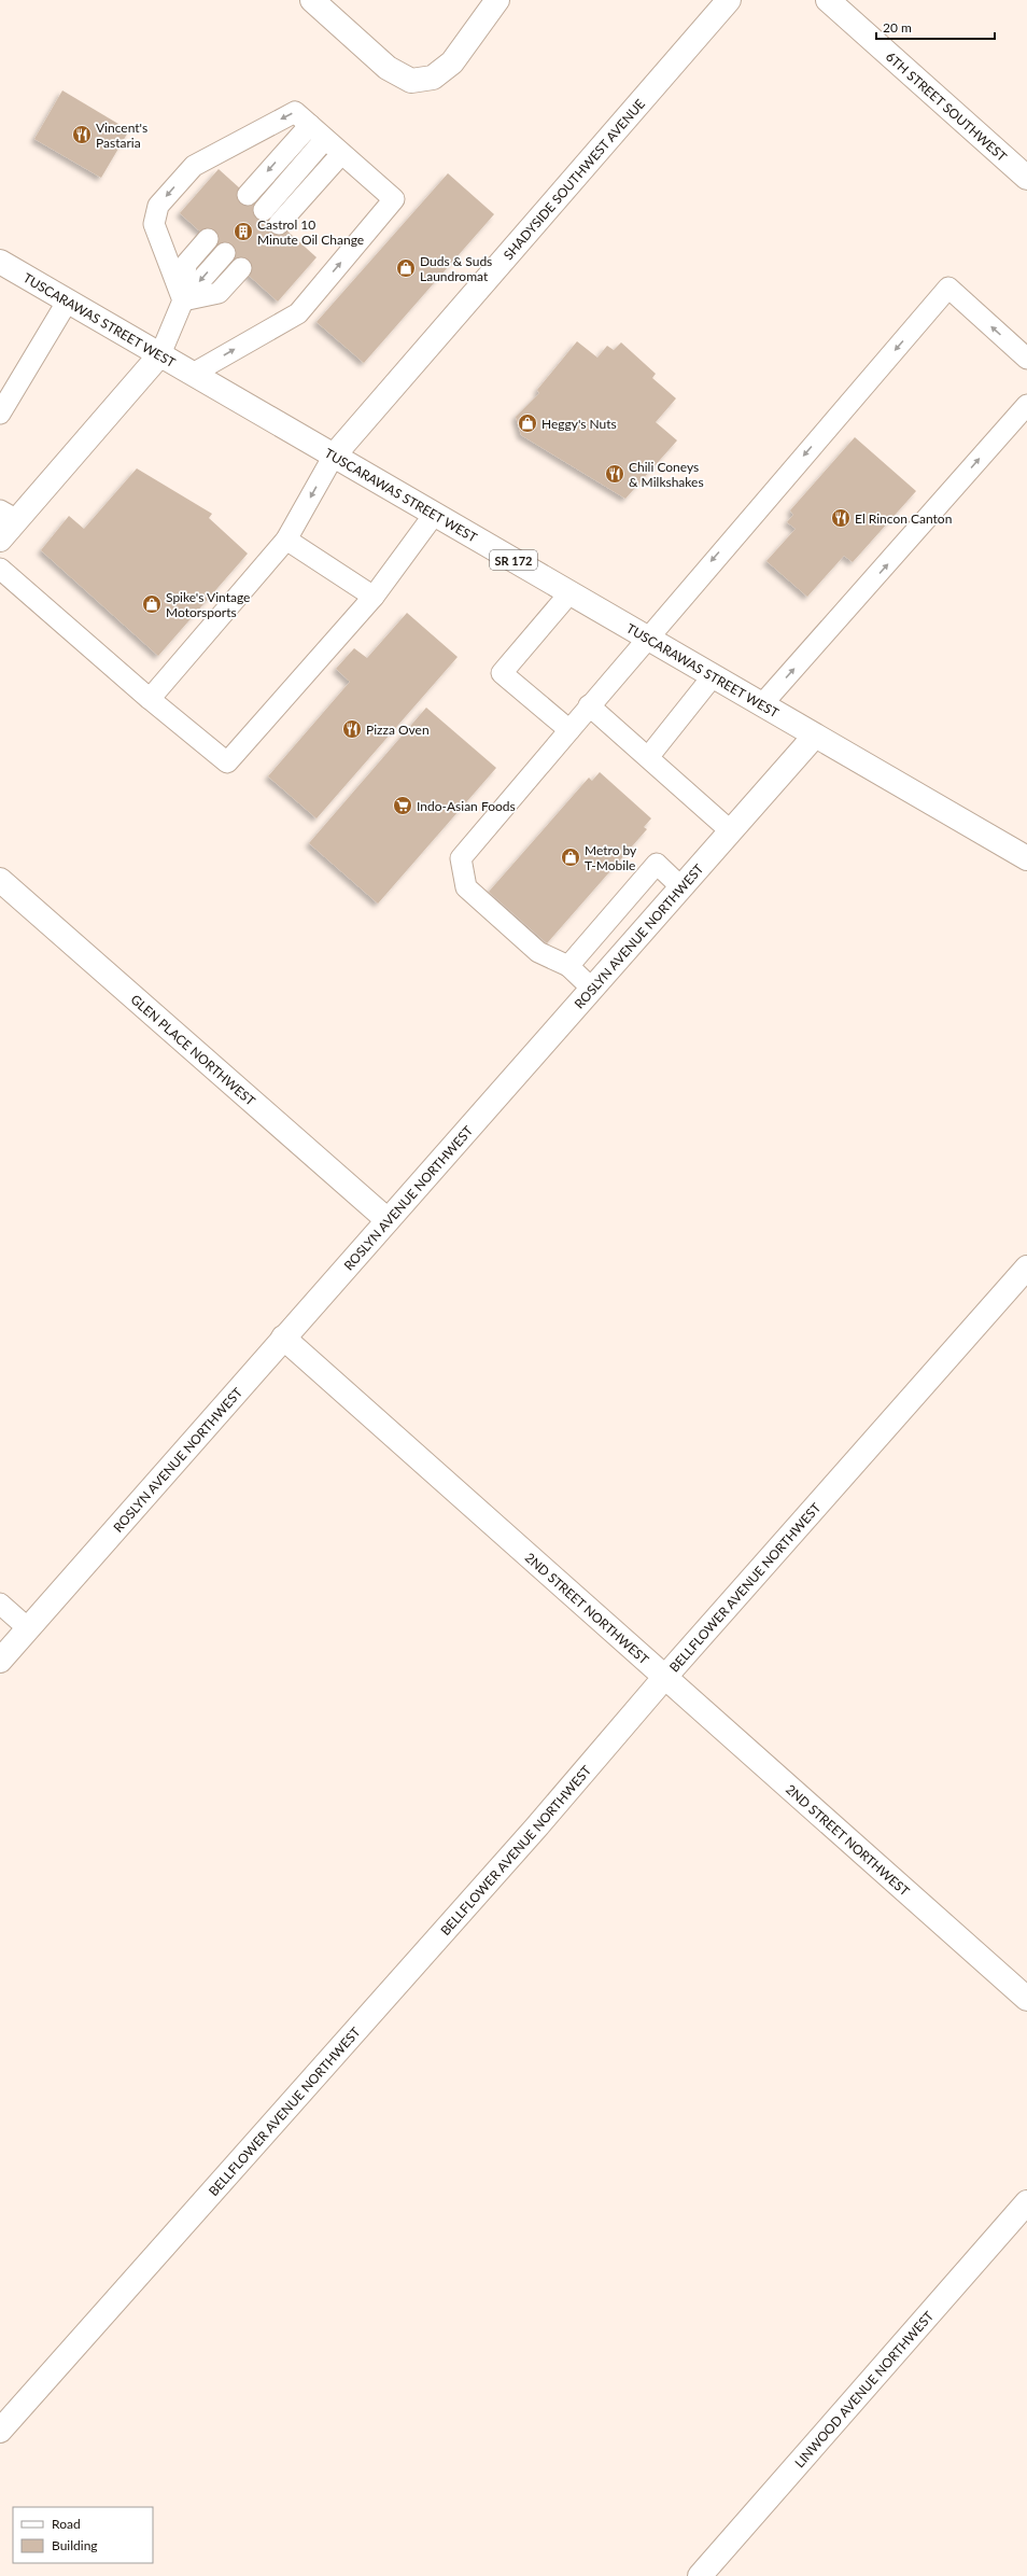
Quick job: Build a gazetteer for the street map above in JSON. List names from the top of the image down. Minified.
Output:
{"streets":{"street":["6TH STREET SOUTHWEST","SHADYSIDE SOUTHWEST AVENUE","TUSCARAWAS STREET WEST","SR 172","ROSLYN AVENUE NORTHWEST","GLEN PLACE NORTHWEST","BELLFLOWER AVENUE NORTHWEST","2ND STREET NORTHWEST","LINWOOD AVENUE NORTHWEST"]},"crossings":[["SHADYSIDE SOUTHWEST AVENUE","TUSCARAWAS STREET WEST"],["TUSCARAWAS STREET WEST","ROSLYN AVENUE NORTHWEST"],["ROSLYN AVENUE NORTHWEST","GLEN PLACE NORTHWEST"],["ROSLYN AVENUE NORTHWEST","2ND STREET NORTHWEST"],["BELLFLOWER AVENUE NORTHWEST","2ND STREET NORTHWEST"]],"places":{"restaurant":["Vincent's Pastaria","Chili Coneys & Milkshakes","El Rincon Canton","Pizza Oven"],"building":["Castrol 10 Minute Oil Change"],"shop":["Duds & Suds Laundromat","Heggy's Nuts","Spike's Vintage Motorsports","Metro by T-Mobile"],"supermarket":["Indo-Asian Foods"]},"legend":["Road","Building"],"scale_bar":"20 m"}
